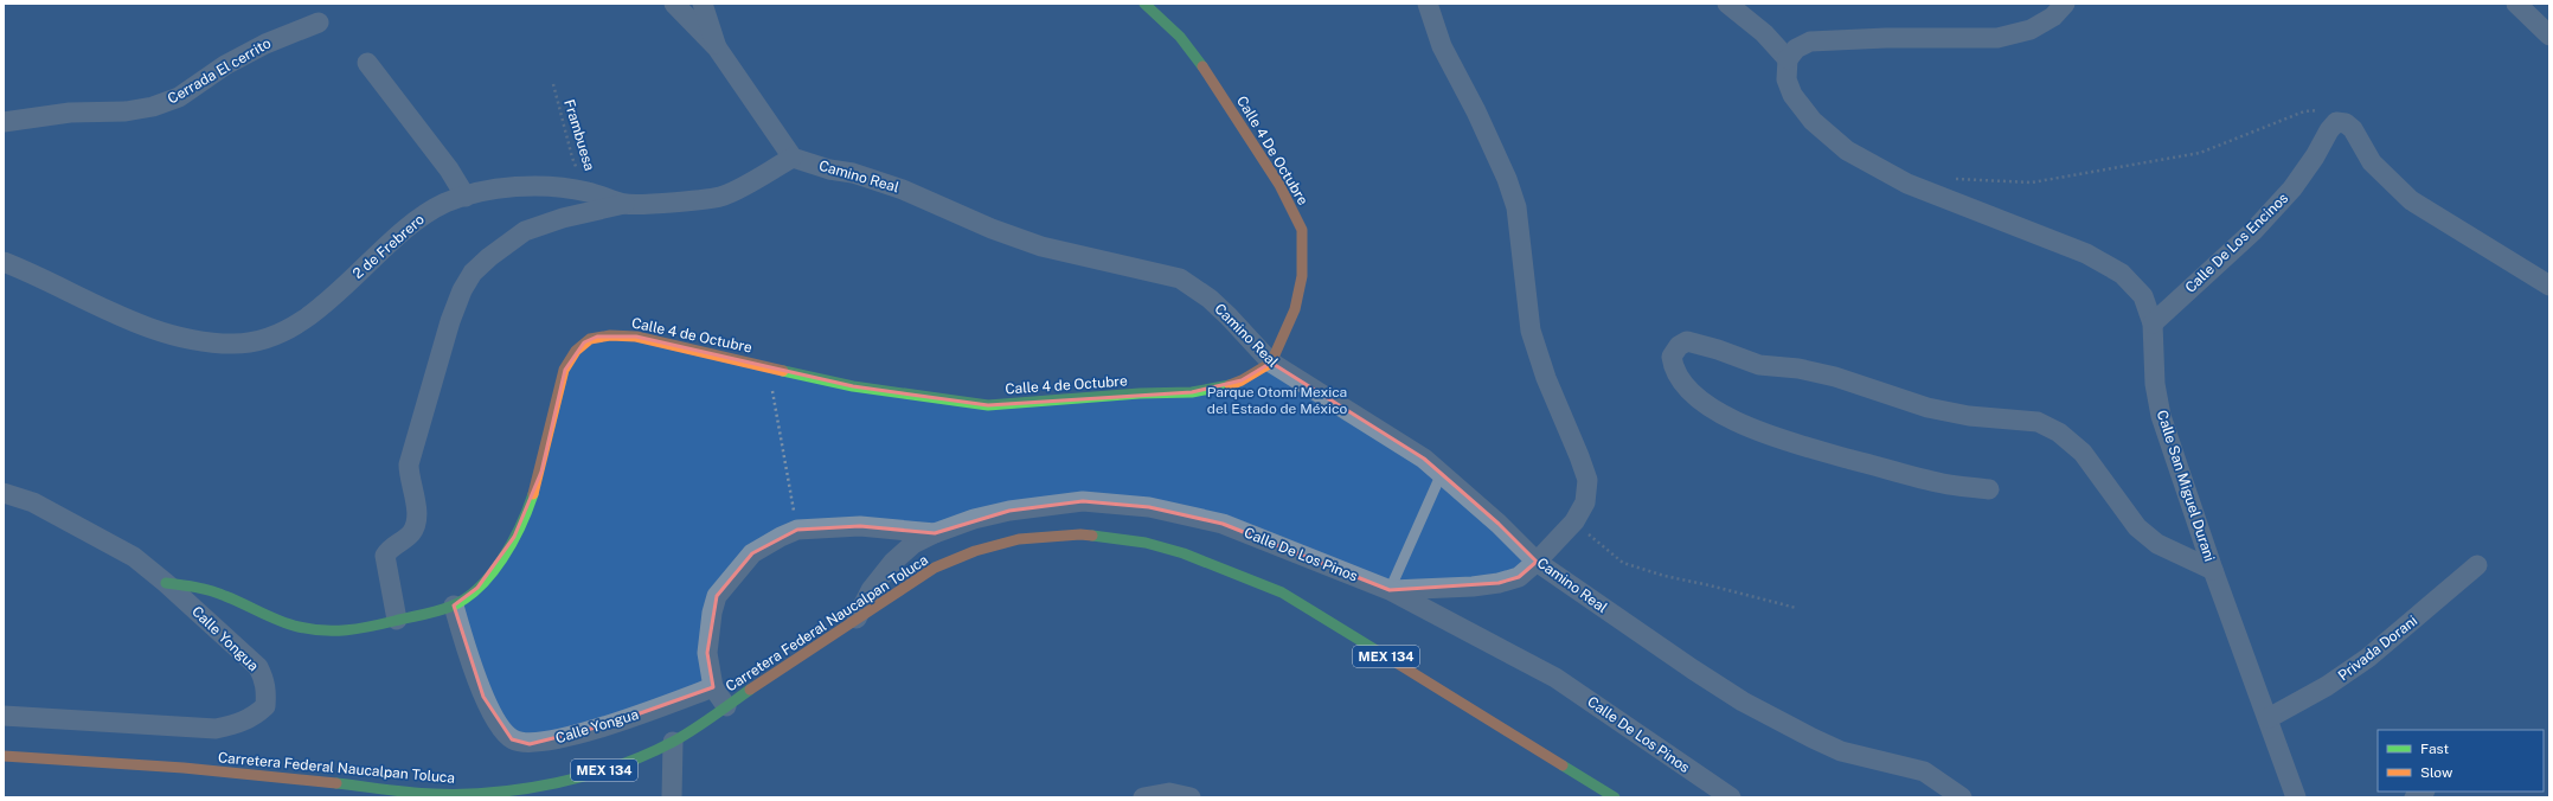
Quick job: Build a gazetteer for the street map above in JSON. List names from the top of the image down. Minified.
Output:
{"streets":{"main road":["Calle 4 De Octubre","Calle 4 de Octubre","Carretera Federal Naucalpan Toluca","MEX 134"],"street":["Cerrada El cerrito","Camino Real","Calle De Los Encinos","2 de Frebrero","Calle San Miguel Durani","Calle De Los Pinos","Calle Yongua","Privada Dorani"],"path":["Frambuesa"]},"crossings":[["Frambuesa","2 de Frebrero"],["Calle 4 De Octubre","Camino Real"],["Calle 4 De Octubre","Calle 4 de Octubre"],["Camino Real","2 de Frebrero"],["Camino Real","Calle 4 de Octubre"],["Calle De Los Encinos","Calle San Miguel Durani"],["Calle 4 de Octubre","Calle Yongua"],["Calle San Miguel Durani","Privada Dorani"],["Calle De Los Pinos","Carretera Federal Naucalpan Toluca"]],"parks":["Parque Otomí Mexica del Estado de México"],"legend":["Fast","Slow"]}
